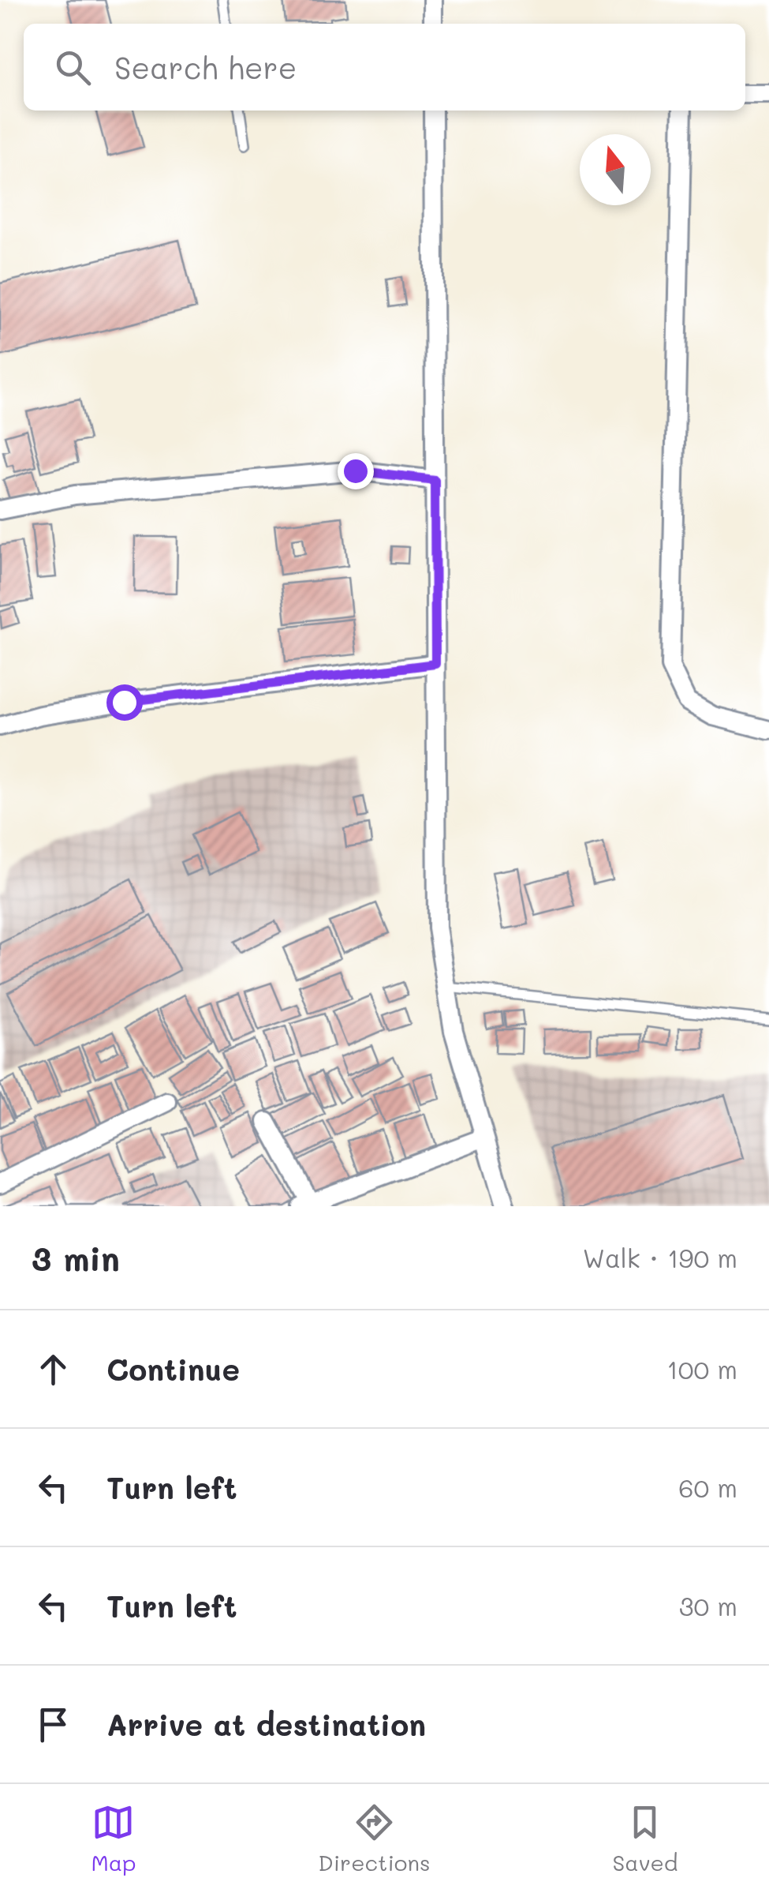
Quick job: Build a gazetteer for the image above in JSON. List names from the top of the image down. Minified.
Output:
{"north":"top","page":{"search":"Search here","heading":["3 min","Walk · 190 m"],"list":[["Continue","100 m"],["Turn left","60 m"],["Turn left","30 m"],"Arrive at destination"],"nav":["Map","Directions","Saved"]}}
